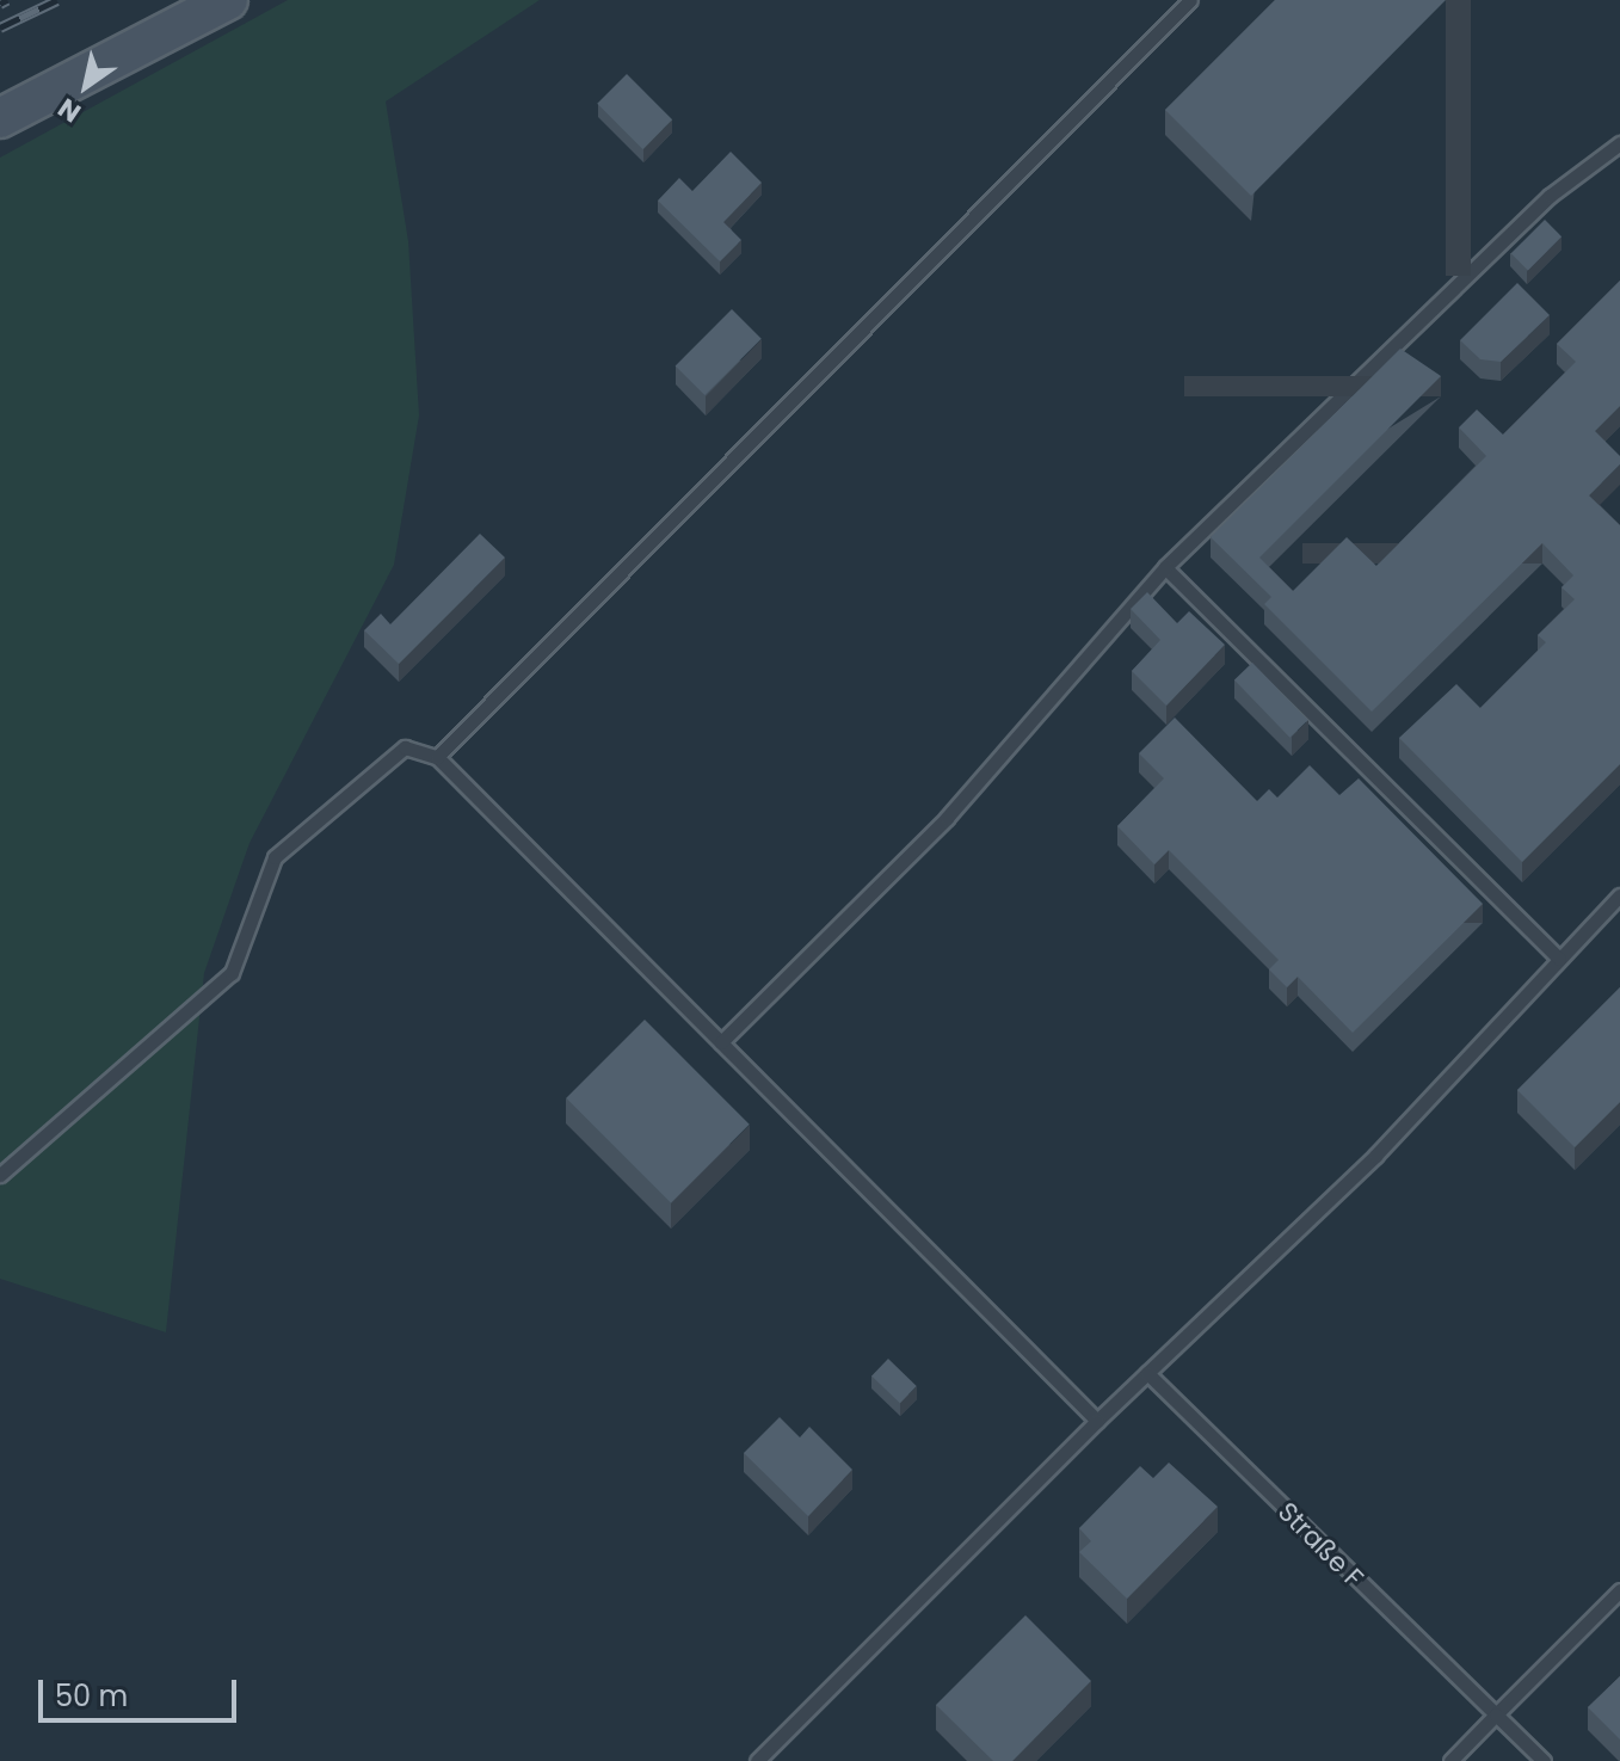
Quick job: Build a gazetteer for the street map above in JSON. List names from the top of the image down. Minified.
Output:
{"streets":{"lane":["Straße F"]},"scale_bar":"50 m","north":"bottom left"}
